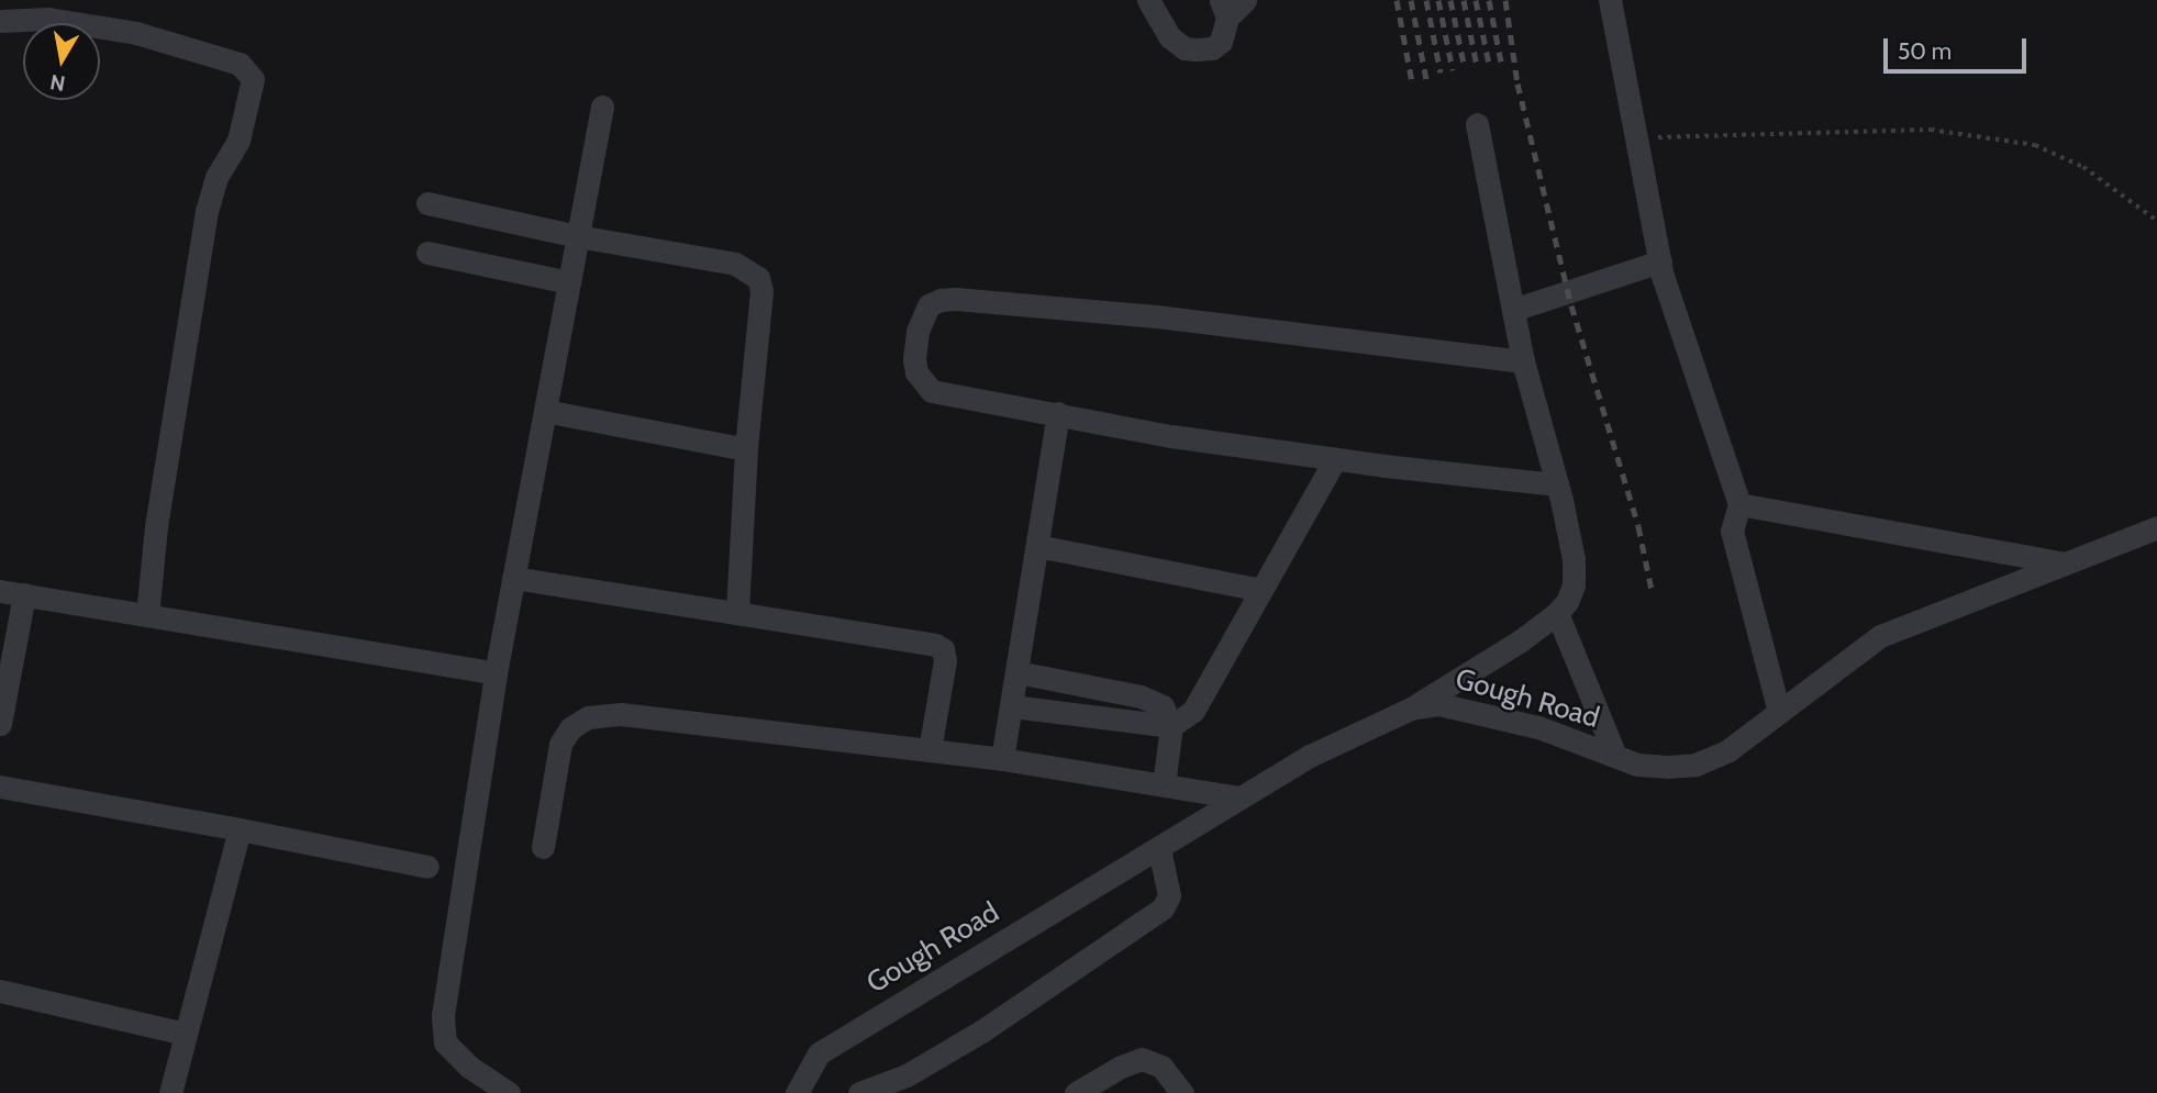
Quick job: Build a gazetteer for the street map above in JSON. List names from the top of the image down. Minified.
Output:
{"streets":{"street":["Gough Road"]},"scale_bar":"50 m","north":"bottom"}
